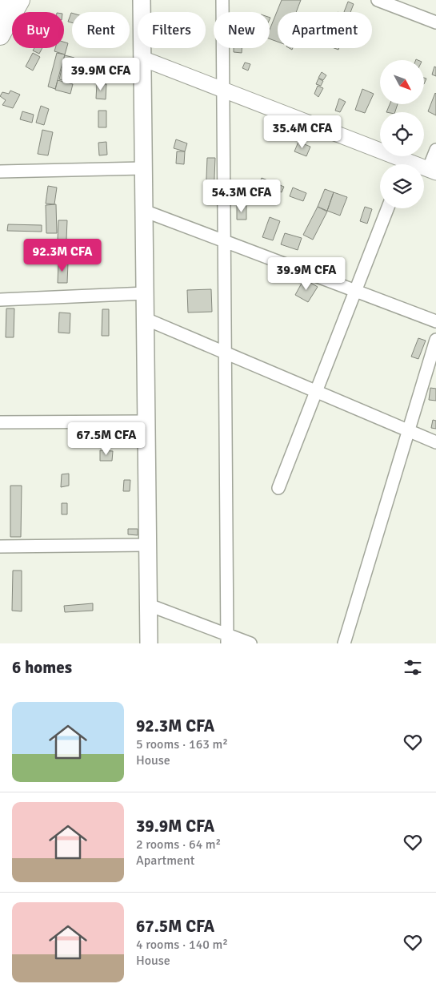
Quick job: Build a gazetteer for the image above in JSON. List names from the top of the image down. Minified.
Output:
{"north":"bottom right","page":{"chip":["Buy","Rent","Filters","New","Apartment"],"price":["39.9M CFA","35.4M CFA","54.3M CFA","92.3M CFA","39.9M CFA","67.5M CFA"],"heading":"6 homes","list":[{"name":"92.3M CFA","note":"5 rooms · 163 m² · House"},{"name":"39.9M CFA","note":"2 rooms · 64 m² · Apartment"},{"name":"67.5M CFA","note":"4 rooms · 140 m² · House"}]}}
